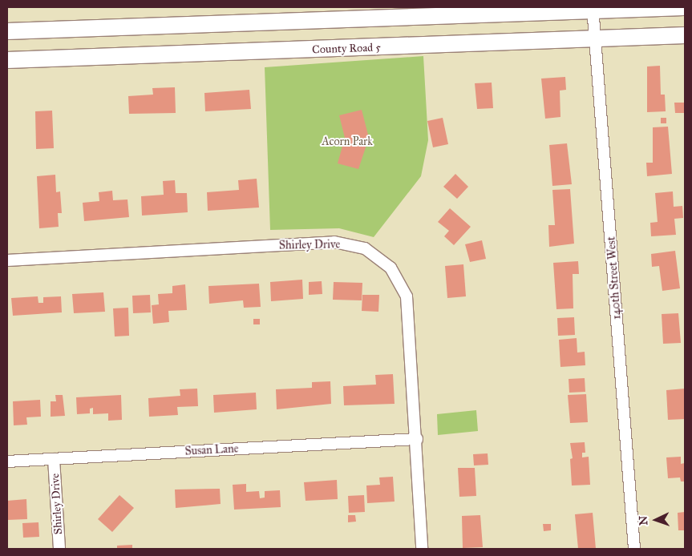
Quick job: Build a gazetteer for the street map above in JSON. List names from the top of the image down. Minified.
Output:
{"streets":{"main road":["County Road 5"],"street":["Shirley Drive","140th Street West","Susan Lane"]},"crossings":[["County Road 5","140th Street West"],["Shirley Drive","Susan Lane"]],"parks":["Acorn Park"],"north":"left"}
